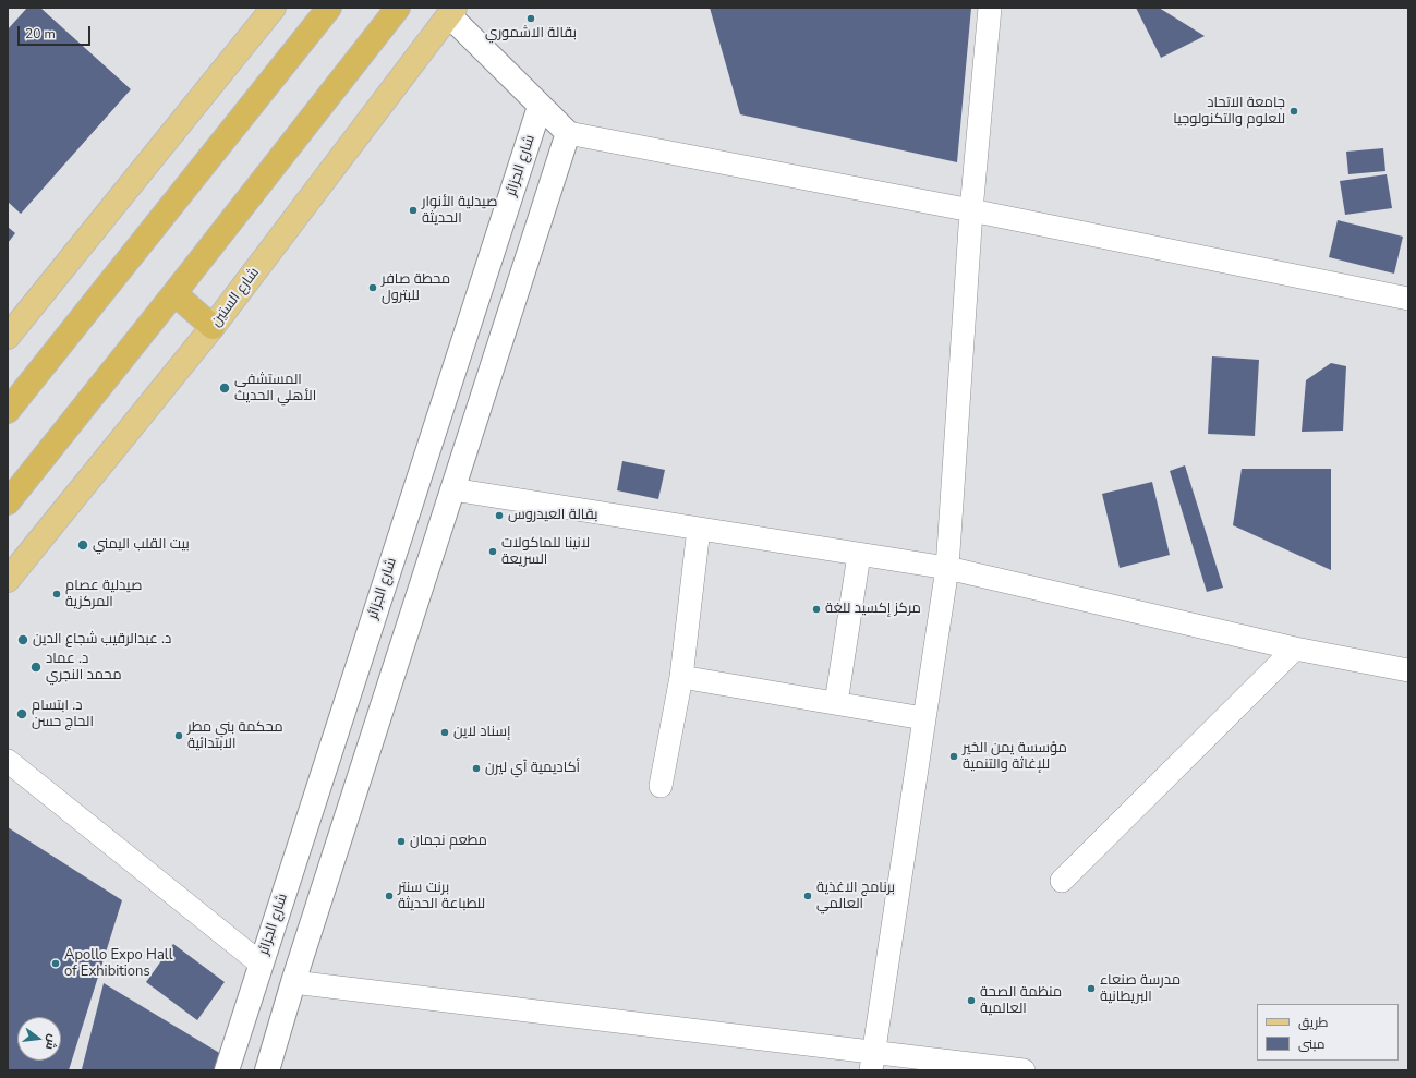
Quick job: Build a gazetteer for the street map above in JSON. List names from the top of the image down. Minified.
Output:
{"streets":{"main road":["شارع الجزائر","شارع الستين"]},"places":["بقالة الاشموري","جامعة الاتحاد للعلوم والتكنولوجيا","صيدلية الأنوار الحديثة","محطة صافر للبترول","المستشفى الأهلي الحديث","بقالة العيدروس","بيت القلب اليمني","لانينا للماكولات السريعة","صيدلية عصام المركزية","مركز إكسيد للغة","د. عبدالرقيب شجاع الدين","د. عماد محمد النجري","د. ابتسام الحاج حسن","إسناد لاين","محكمة بني مطر الابتدائية","مؤسسة يمن الخير للإغاثة والتنمية","أكاديمية آي ليرن","مطعم نجمان","برنت سنتر للطباعة الحديثة","برنامج الاغذية العالمي","Apollo Expo Hall of Exhibitions","مدرسة صنعاء البريطانية","منظمة الصحة العالمية"],"legend":["طريق","مبنى"],"scale_bar":"20 m","north":"right"}
